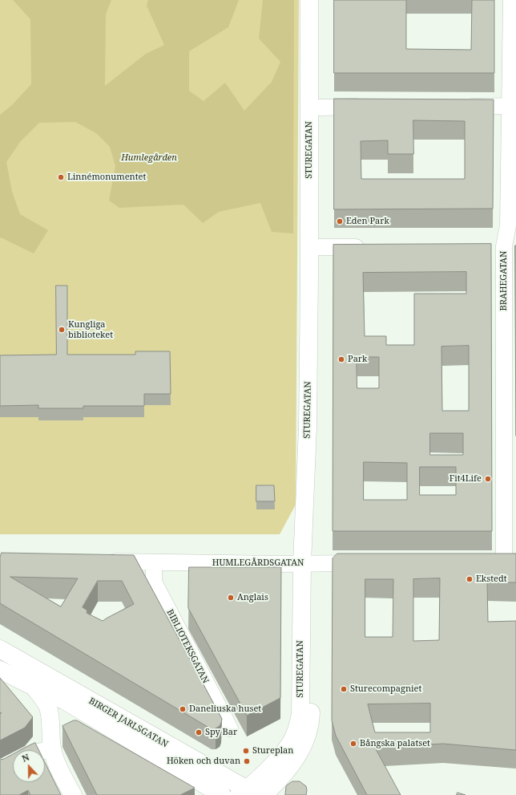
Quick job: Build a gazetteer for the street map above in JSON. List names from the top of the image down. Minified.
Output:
{"streets":{"street":["STUREGATAN","BRAHEGATAN","HUMLEGÅRDSGATAN","BIBLIOTEKSGATAN","BIRGER JARLSGATAN"]},"crossings":[["STUREGATAN","HUMLEGÅRDSGATAN"],["STUREGATAN","BIRGER JARLSGATAN"],["HUMLEGÅRDSGATAN","BIBLIOTEKSGATAN"]],"parks":["Humlegården"],"places":["Linnémonumentet","Eden Park","Kungliga biblioteket","Park","Fit4Life","Ekstedt","Anglais","Sturecompagniet","Daneliuska huset","Spy Bar","Bångska palatset","Stureplan","Höken och duvan"],"north":"top"}
